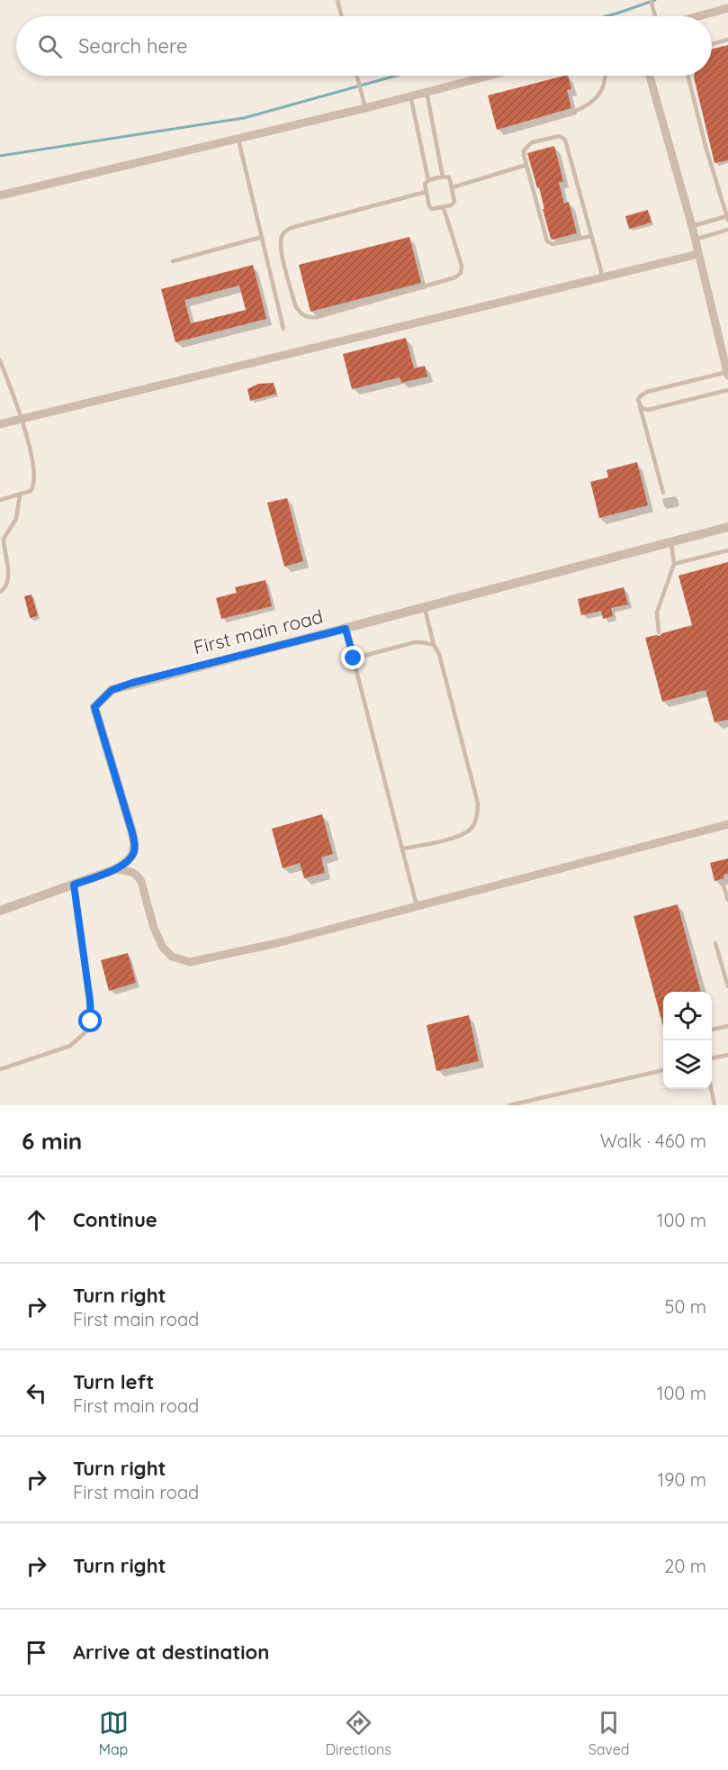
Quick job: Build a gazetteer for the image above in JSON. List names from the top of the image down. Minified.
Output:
{"streets":{"street":["First main road"]},"page":{"search":"Search here","heading":["6 min","Walk · 460 m"],"list":[["Continue","100 m"],["Turn right","First main road","50 m"],["Turn left","First main road","100 m"],["Turn right","First main road","190 m"],["Turn right","20 m"],"Arrive at destination"],"nav":["Map","Directions","Saved"]}}
